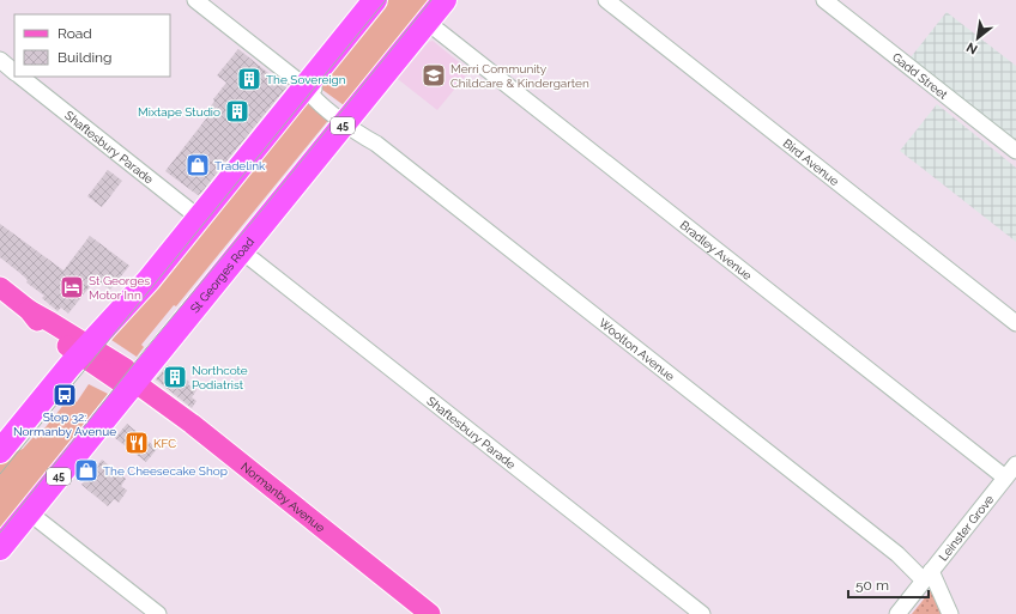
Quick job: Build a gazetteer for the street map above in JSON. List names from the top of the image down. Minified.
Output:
{"streets":{"highway":["45","St Georges Road"],"main road":["Normanby Avenue"],"street":["Gadd Street","Shaftesbury Parade","Bird Avenue","Bradley Avenue","Woolton Avenue","Leinster Grove"]},"crossings":[["Shaftesbury Parade","St Georges Road"],["Bradley Avenue","St Georges Road"],["Bradley Avenue","Leinster Grove"],["St Georges Road","Woolton Avenue"],["St Georges Road","Normanby Avenue"],["Woolton Avenue","Leinster Grove"]],"places":{"school or university":["Merri Community Childcare & Kindergarten"],"building":["The Sovereign","Mixtape Studio","Northcote Podiatrist"],"shop":["Tradelink","The Cheesecake Shop"],"hotel":["St Georges Motor Inn"],"bus stop":["Stop 32: Normanby Avenue"],"restaurant":["KFC"]},"legend":["Road","Building"],"scale_bar":"50 m","north":"bottom left"}
